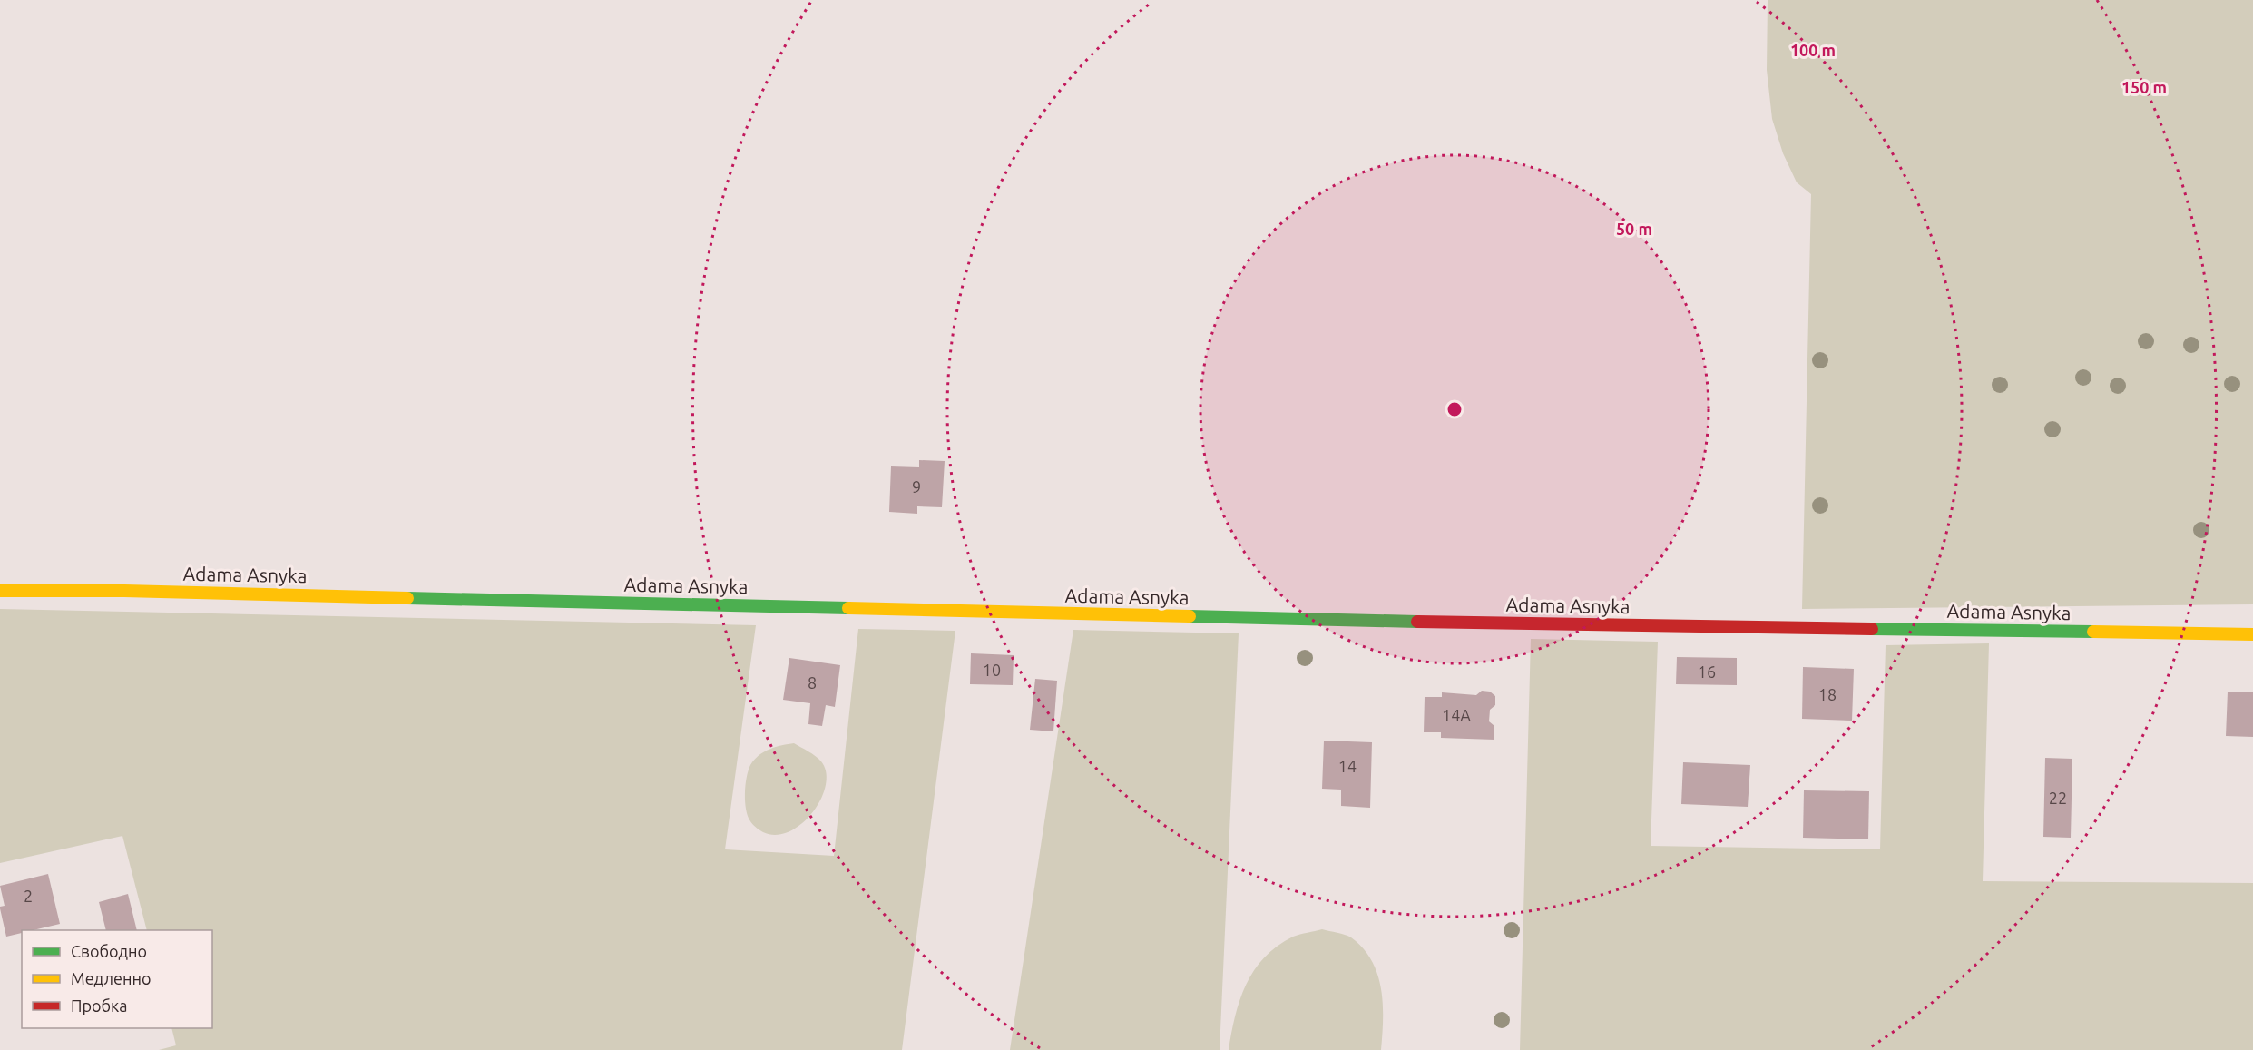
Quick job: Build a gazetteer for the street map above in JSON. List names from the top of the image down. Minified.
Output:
{"streets":{"street":["Adama Asnyka"]},"house_numbers":["9","10","16","8","18","14A","14","22","2"],"legend":["Свободно","Медленно","Пробка"],"rings":["100 m","150 m","50 m"]}
